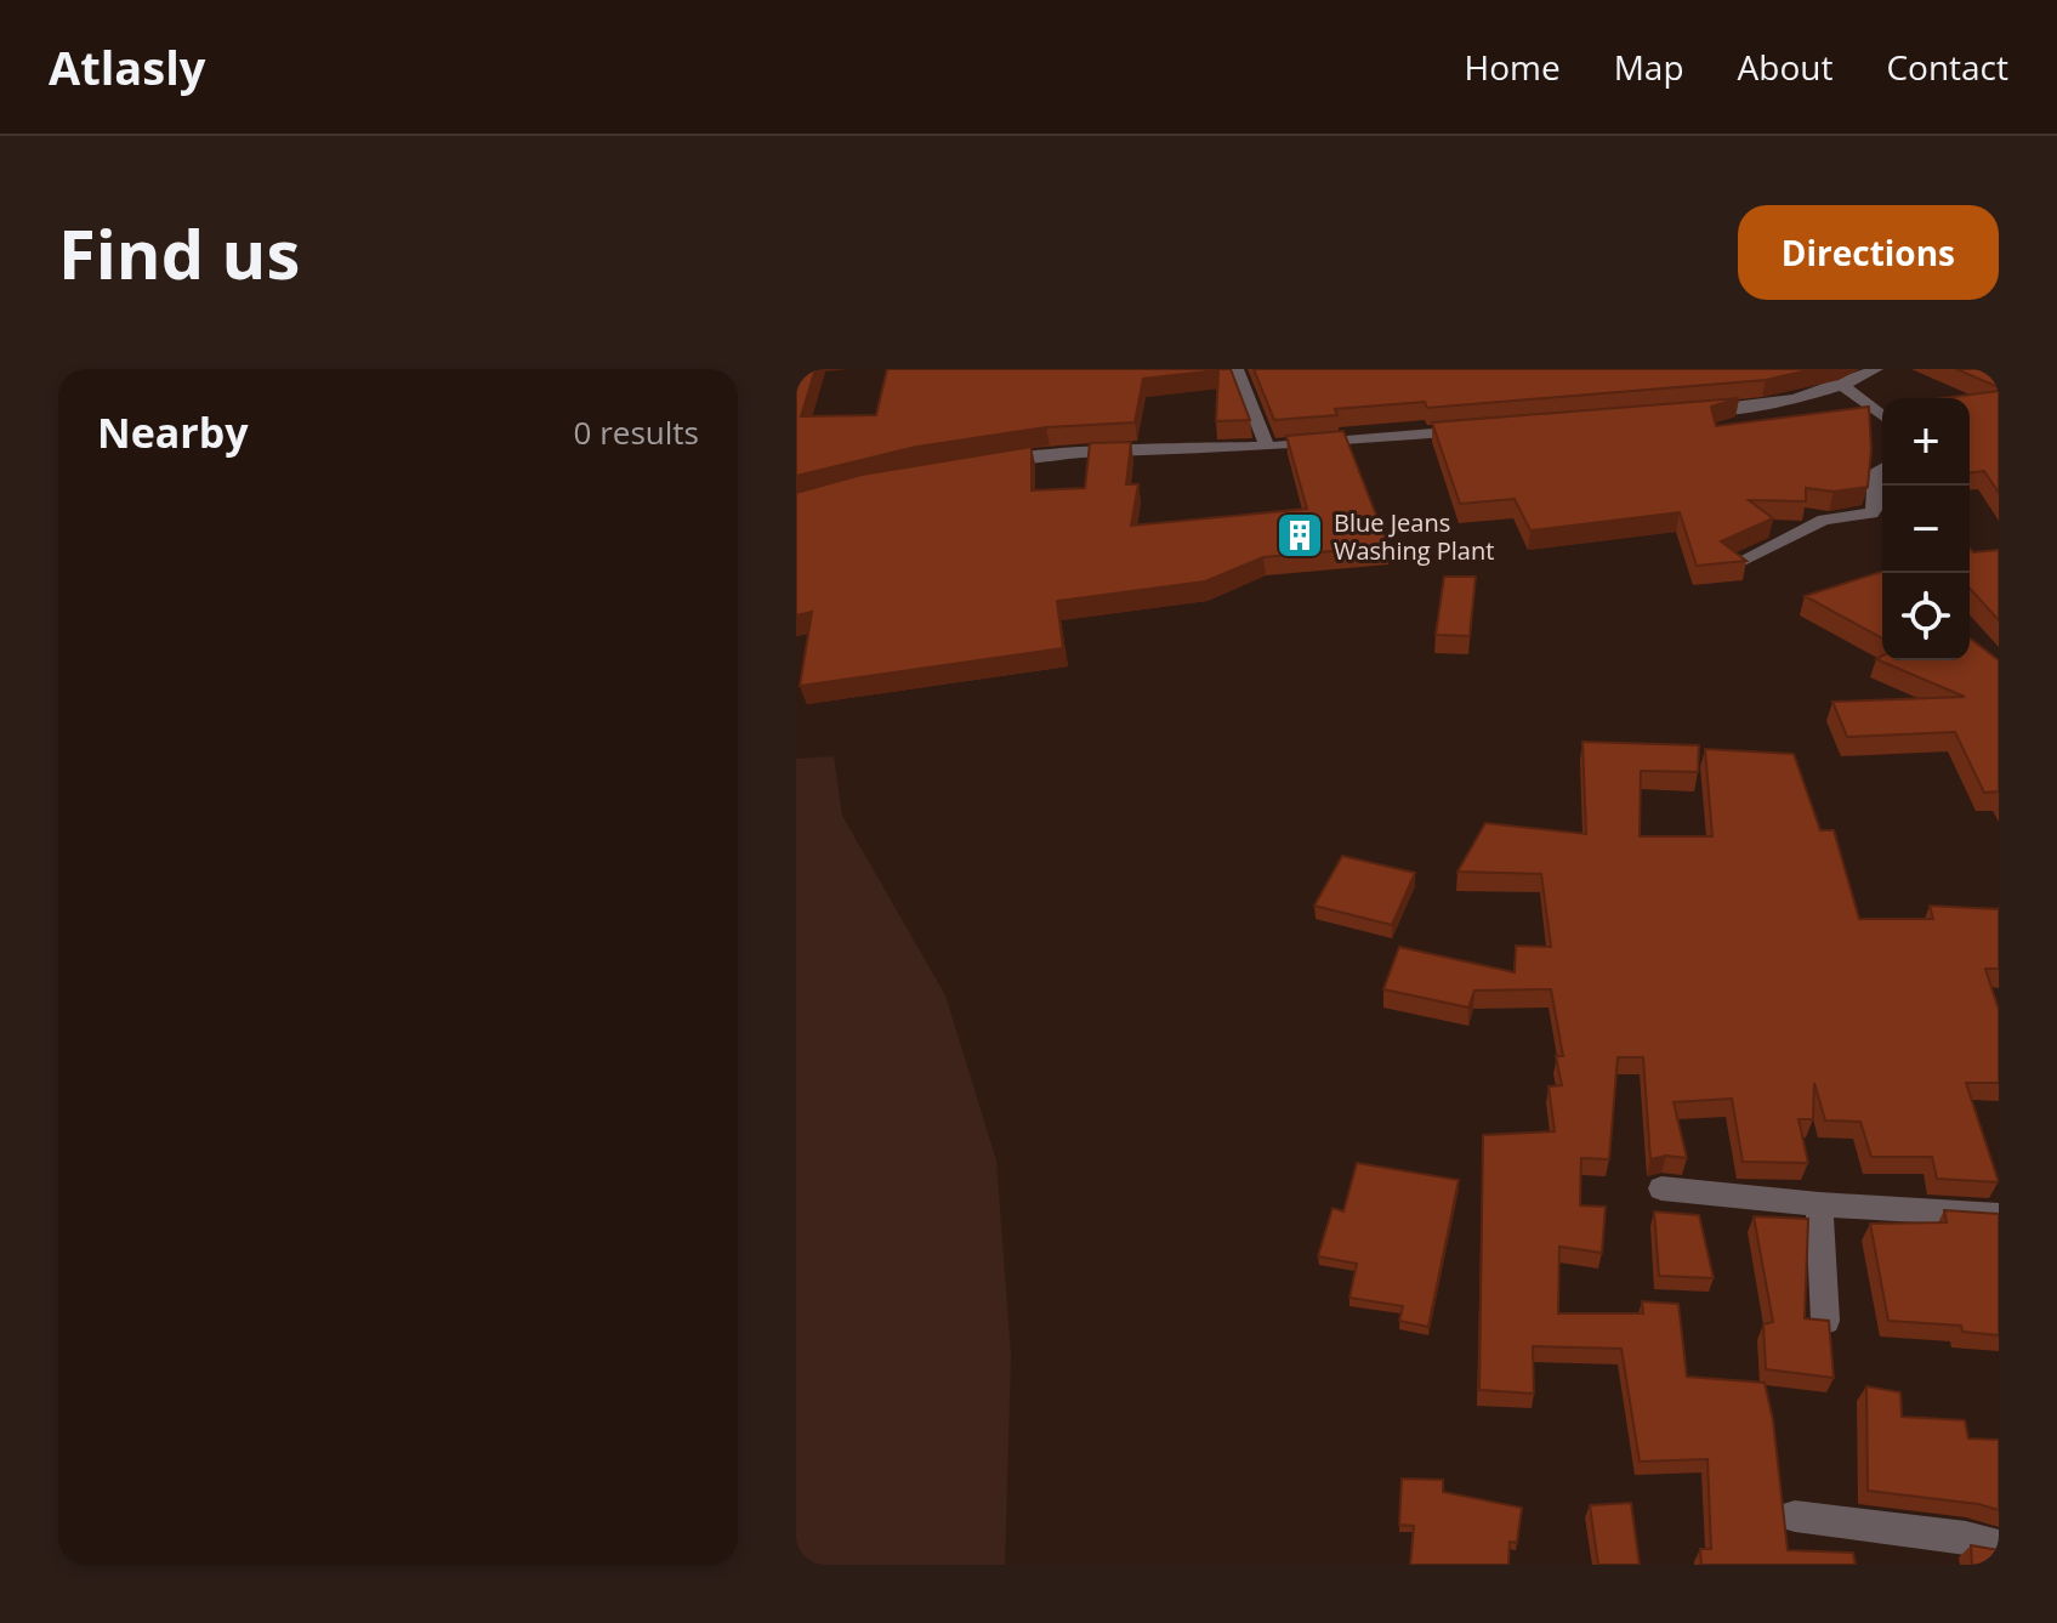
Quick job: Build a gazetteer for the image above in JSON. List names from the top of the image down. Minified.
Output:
{"places":{"building":["Blue Jeans Washing Plant"]},"page":{"header":"Atlasly","nav":["Home","Map","About","Contact"],"buttons":"Directions","title":"Find us","heading":["Nearby","0 results"],"map_buttons":["+","−"]}}
